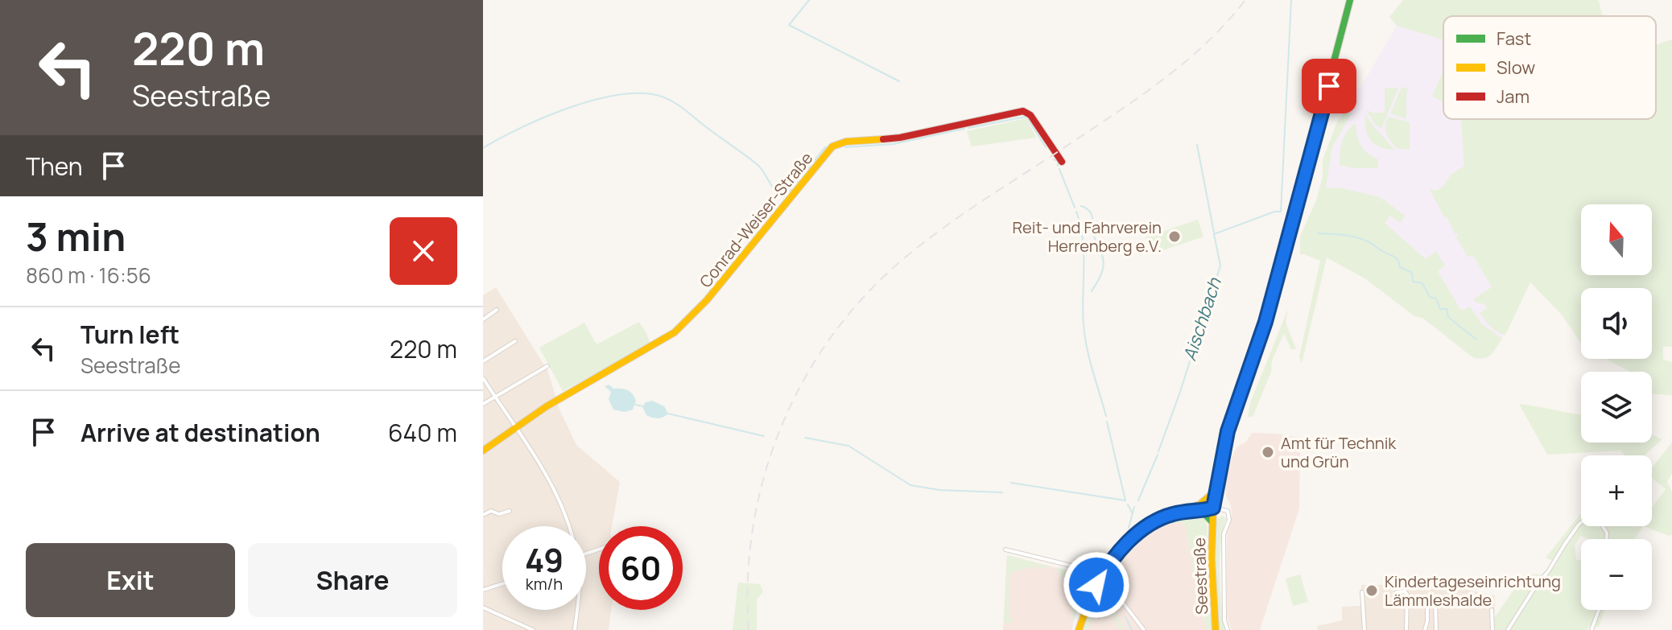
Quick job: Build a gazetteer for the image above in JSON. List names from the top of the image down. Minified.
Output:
{"streets":{"main road":["Conrad-Weiser-Straße","Seestraße"]},"water":["Aischbach"],"places":["Reit- und Fahrverein Herrenberg e.V.","Amt für Technik und Grün","Kindertageseinrichtung Lämmleshalde"],"legend":["Fast","Slow","Jam"],"north":"top","page":{"turn":["220 m","Seestraße"],"then":"Then","heading":["3 min","860 m · 16:56"],"map_buttons":["+","−"],"list":[{"name":"Turn left","note":"Seestraße","value":"220 m"},{"name":"Arrive at destination","value":"640 m"}],"speed":"49 km/h","limit":"60","buttons":["Exit","Share"]}}
